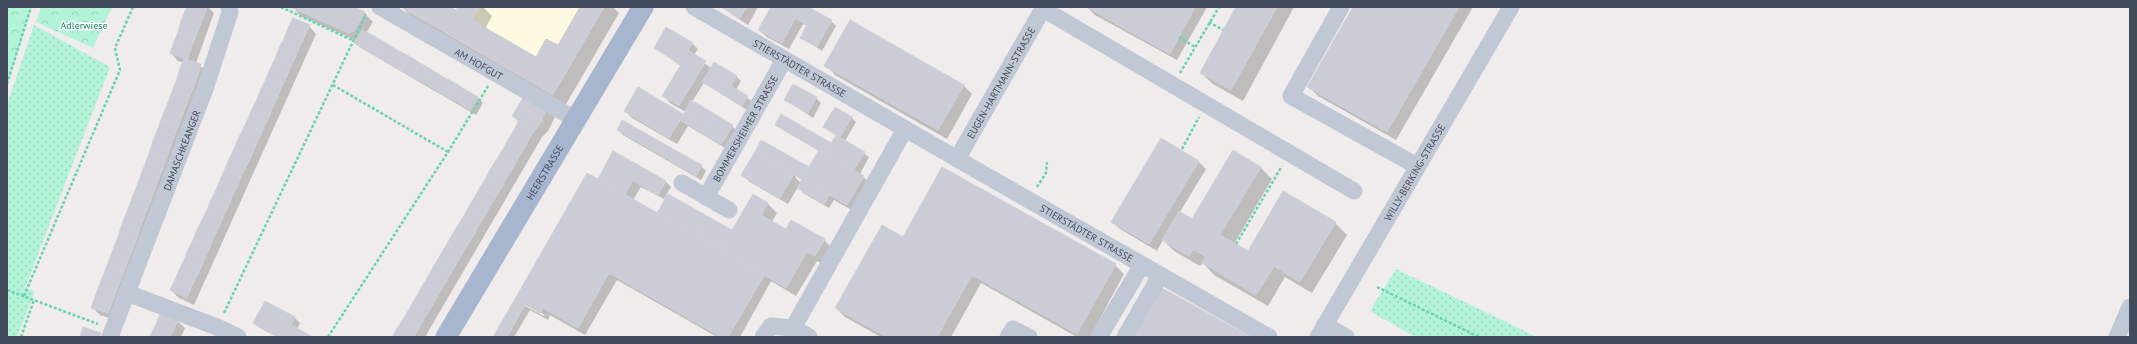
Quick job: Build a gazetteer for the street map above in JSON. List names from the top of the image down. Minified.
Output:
{"streets":{"main road":["HEERSTRASSE"],"street":["AM HOFGUT","STIERSTÄDTER STRASSE","EUGEN-HARTMANN-STRASSE","BOMMERSHEIMER STRASSE","DAMASCHKEANGER","WILLY-BERKING-STRASSE"]},"crossings":[["AM HOFGUT","HEERSTRASSE"],["STIERSTÄDTER STRASSE","EUGEN-HARTMANN-STRASSE"],["STIERSTÄDTER STRASSE","BOMMERSHEIMER STRASSE"]],"parks":["Adlerwiese"]}
